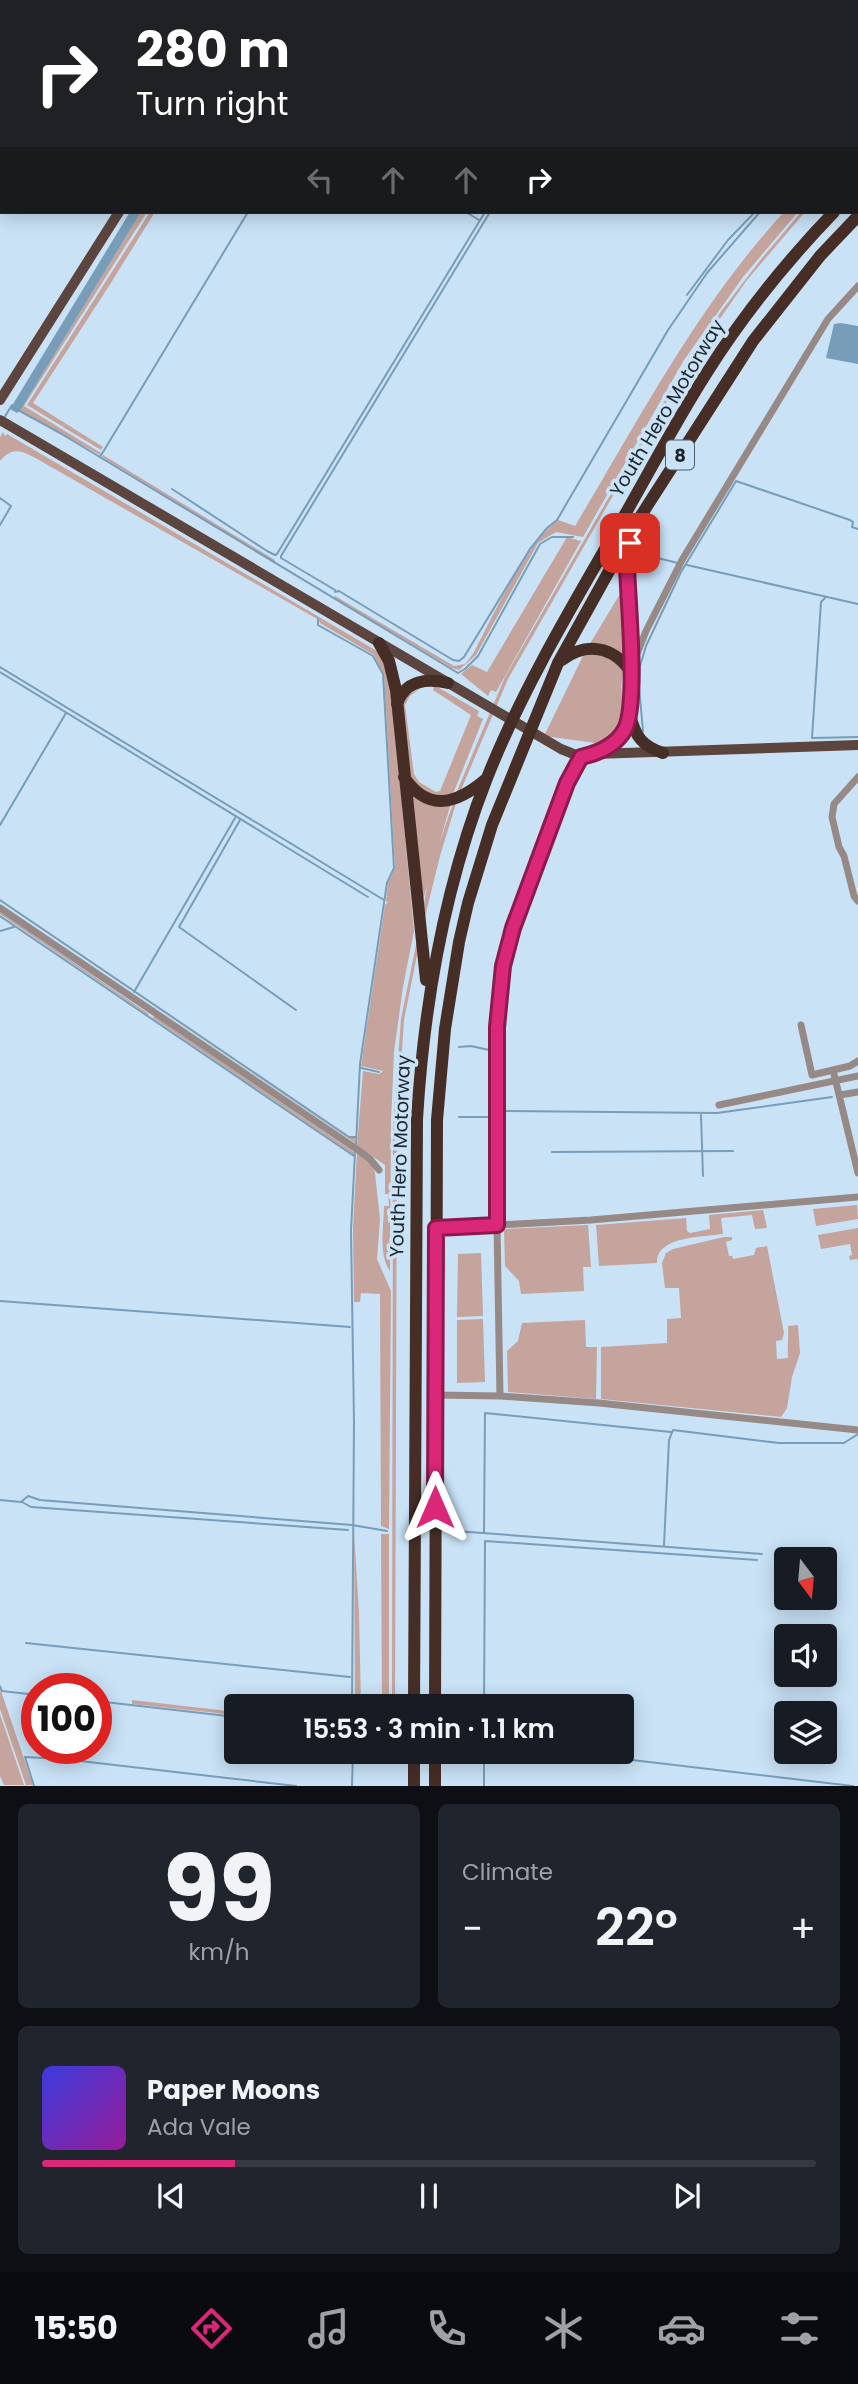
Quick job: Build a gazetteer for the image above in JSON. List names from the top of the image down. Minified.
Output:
{"streets":{"highway":["Youth Hero Motorway","8"]},"north":"bottom","page":{"turn":["280 m","Turn right"],"limit":"100","trip":"15:53 · 3 min · 1.1 km","tile":[["99","km/h"],"Climate"],"heat":["−","22°","+"],"song":["Paper Moons","Ada Vale"],"tabs":"15:50"}}
